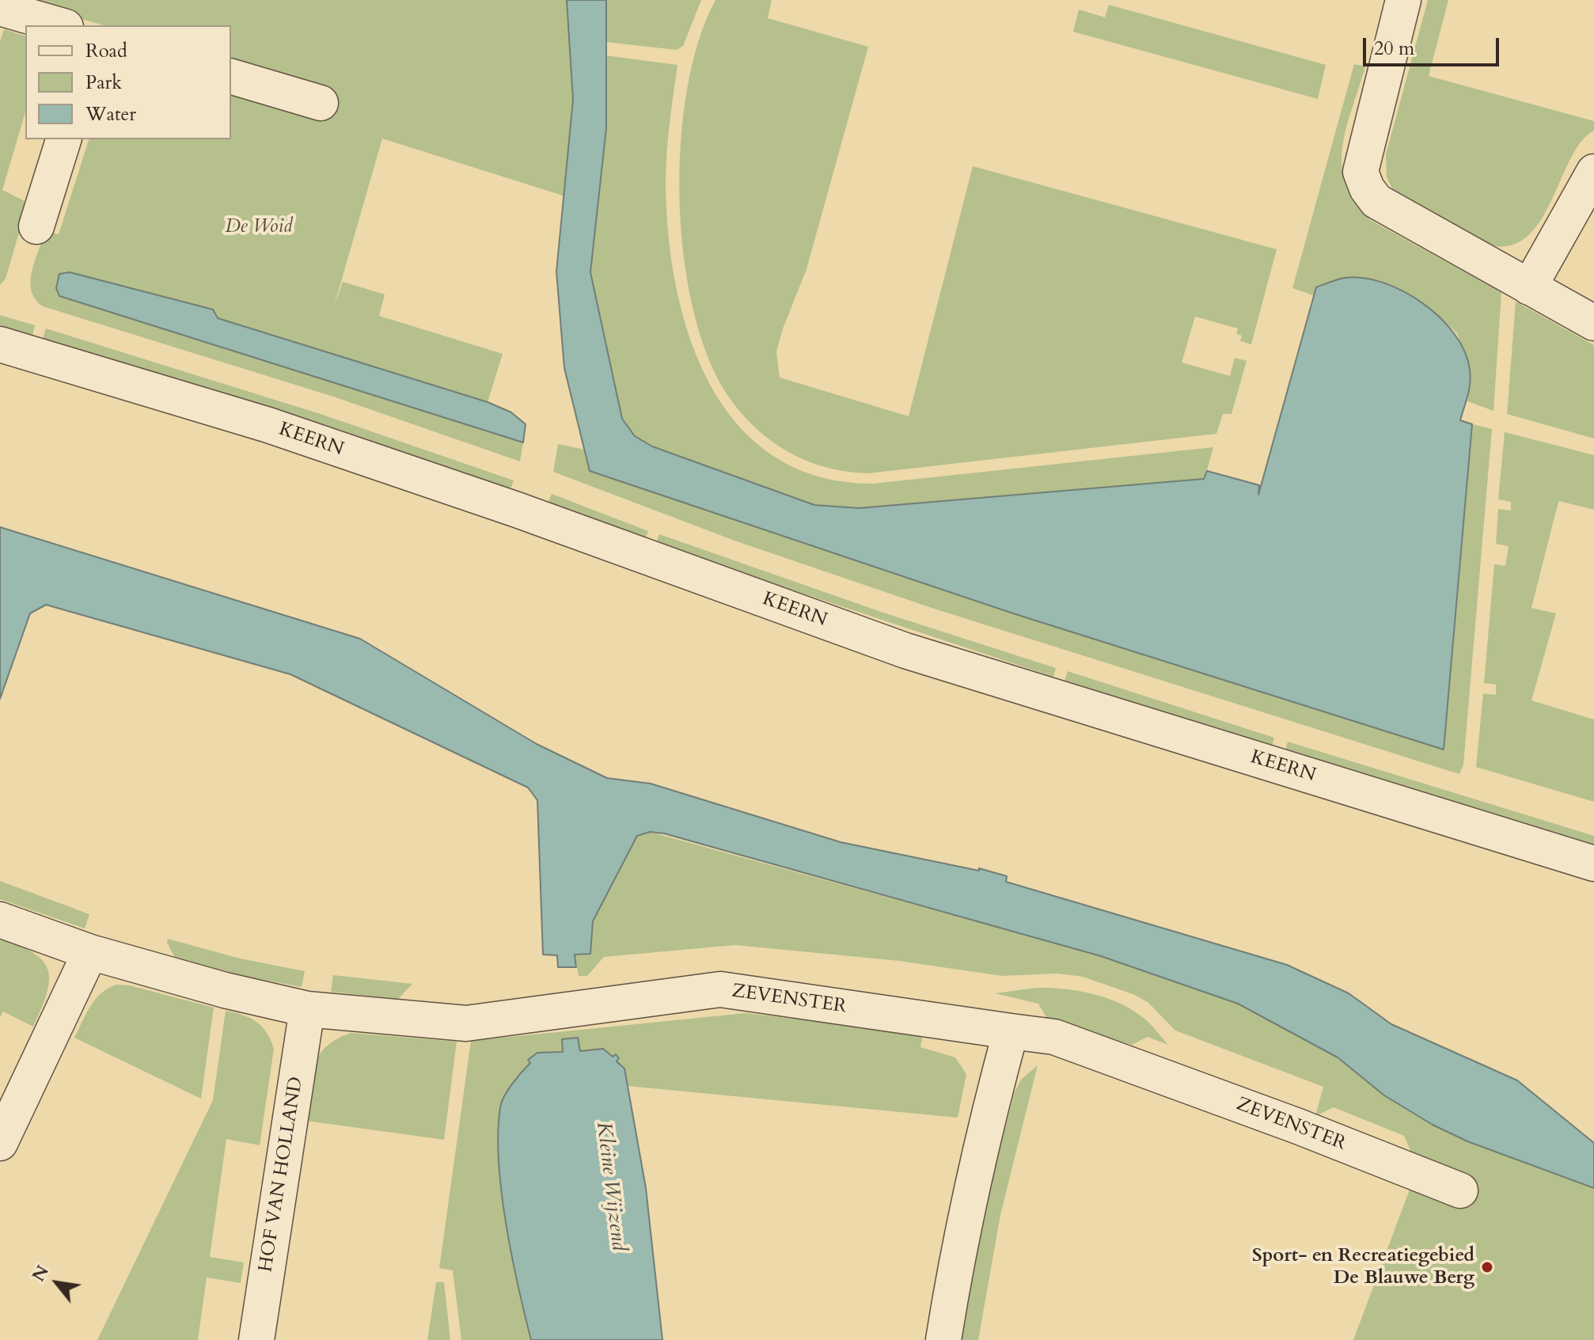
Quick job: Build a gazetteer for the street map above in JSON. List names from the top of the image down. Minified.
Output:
{"streets":{"street":["KEERN","ZEVENSTER","HOF VAN HOLLAND"]},"crossings":[["ZEVENSTER","HOF VAN HOLLAND"]],"water":["Kleine Wijzend"],"parks":["De Woid"],"places":["Sport- en Recreatiegebied De Blauwe Berg"],"legend":["Road","Park","Water"],"scale_bar":"20 m","north":"top left"}
